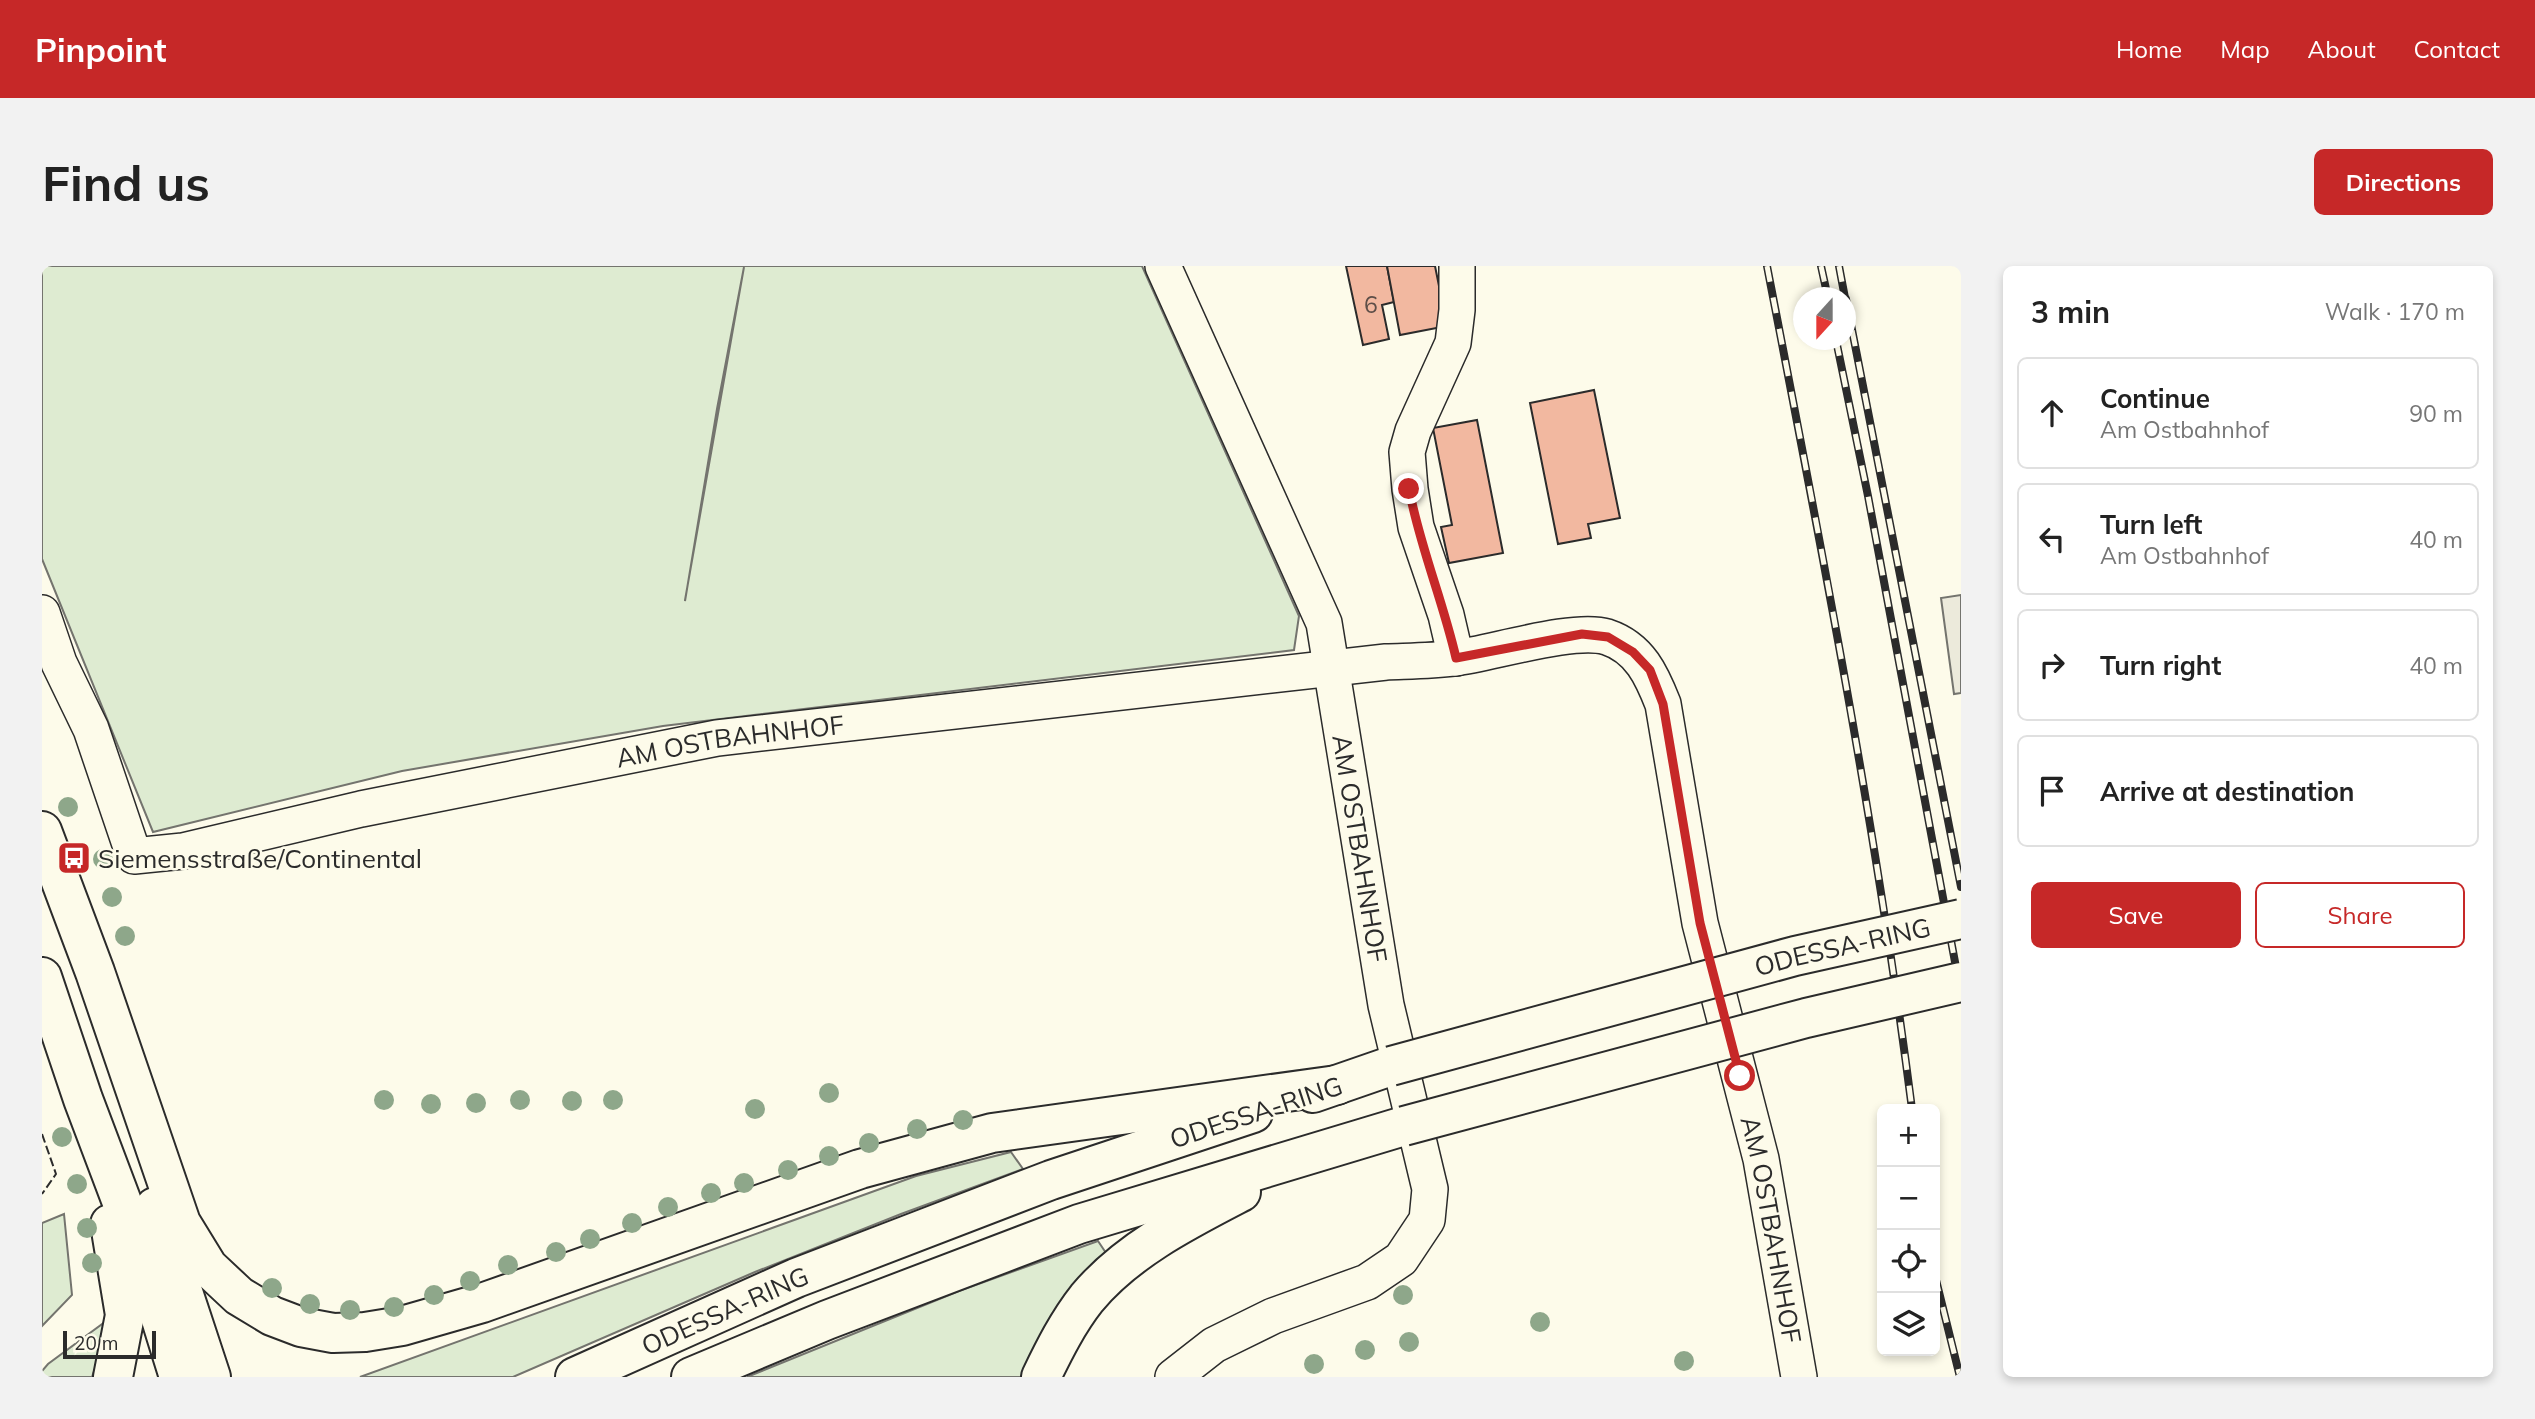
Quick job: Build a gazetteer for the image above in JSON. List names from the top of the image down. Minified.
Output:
{"streets":{"highway":["ODESSA-RING"],"street":["AM OSTBAHNHOF"]},"places":{"bus stop":["Siemensstraße/Continental"]},"house_numbers":["6"],"scale_bar":"20 m","north":"bottom","page":{"header":"Pinpoint","nav":["Home","Map","About","Contact"],"buttons":["Directions",["Save","Share"]],"title":"Find us","heading":["3 min","Walk · 170 m"],"list":[["Continue","Am Ostbahnhof","90 m"],["Turn left","Am Ostbahnhof","40 m"],["Turn right","40 m"],"Arrive at destination"],"map_buttons":["+","−"],"scale":"20 m"}}
